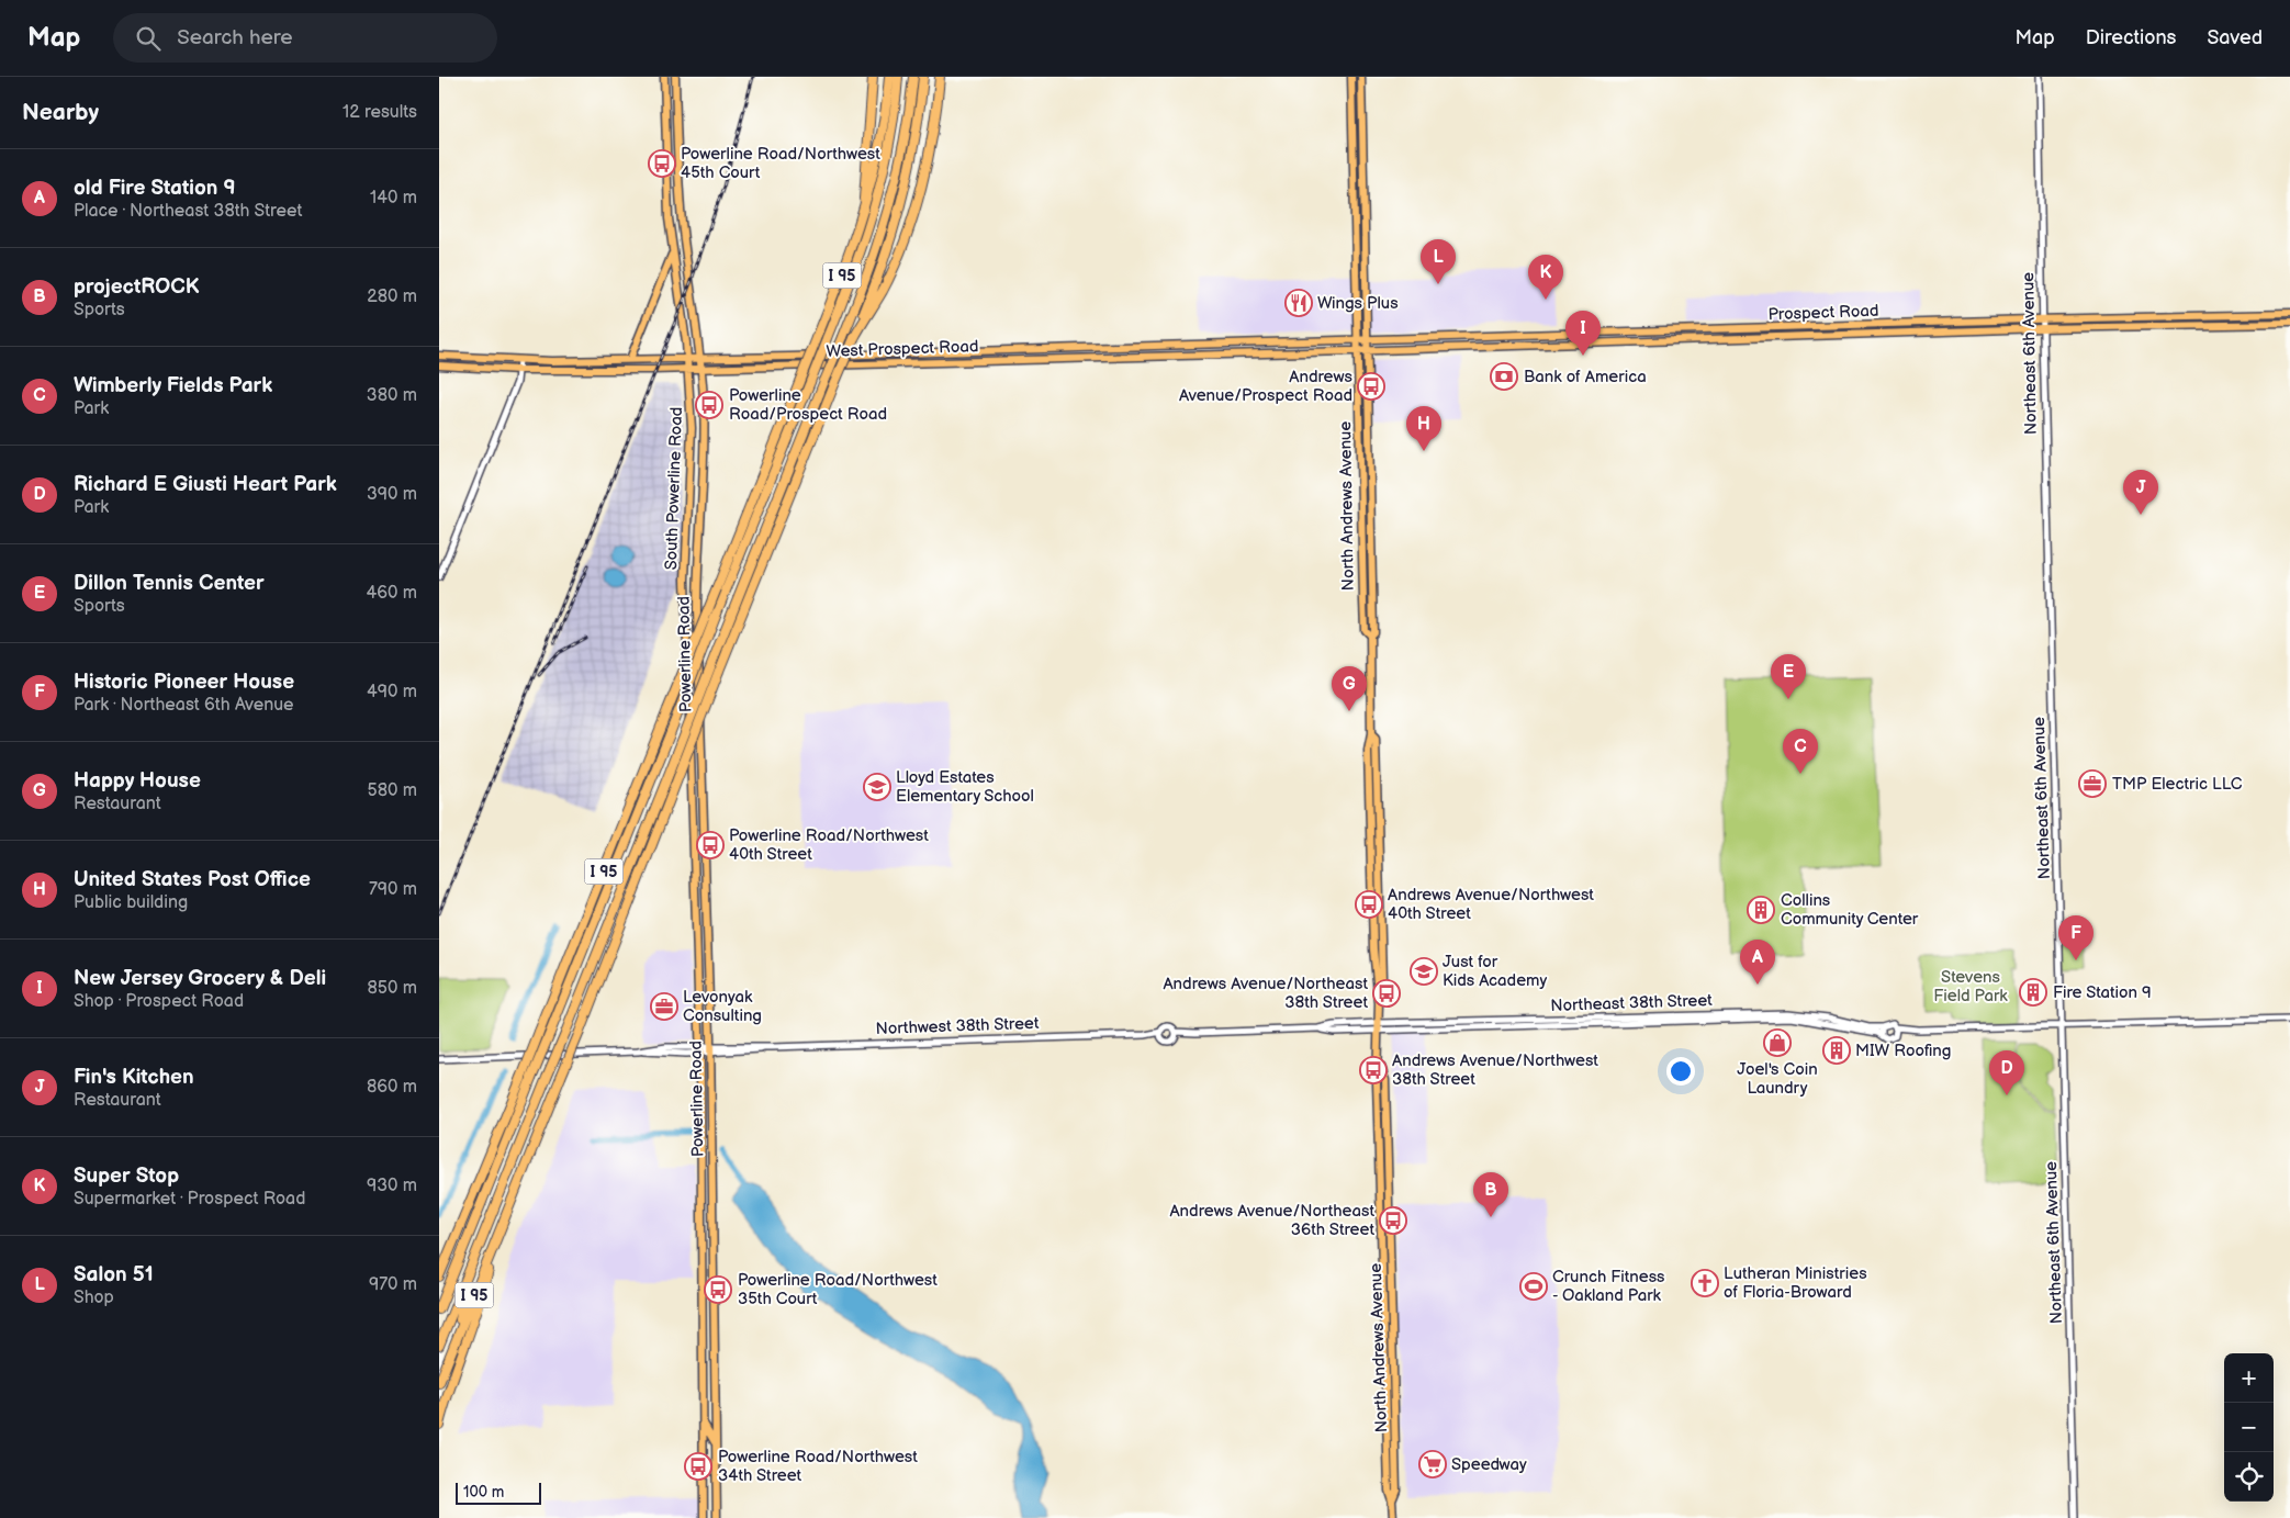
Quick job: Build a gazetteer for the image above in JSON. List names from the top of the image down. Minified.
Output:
{"streets":{"highway":["I 95"],"main road":["Prospect Road","West Prospect Road","South Powerline Road","North Andrews Avenue","Powerline Road"],"street":["Northeast 6th Avenue","Northeast 38th Street","Northwest 38th Street"]},"crossings":[["Prospect Road","West Prospect Road"],["Prospect Road","Northeast 6th Avenue"],["Prospect Road","North Andrews Avenue"],["West Prospect Road","South Powerline Road"],["West Prospect Road","North Andrews Avenue"],["South Powerline Road","Powerline Road"],["North Andrews Avenue","Northeast 38th Street"],["Powerline Road","Northwest 38th Street"]],"parks":["Stevens Field Park"],"places":{"bus stop":["Powerline Road/Northwest 45th Court","Andrews Avenue/Prospect Road","Powerline Road/Prospect Road","Powerline Road/Northwest 40th Street","Andrews Avenue/Northwest 40th Street","Andrews Avenue/Northeast 38th Street","Andrews Avenue/Northwest 38th Street","Andrews Avenue/Northeast 36th Street","Powerline Road/Northwest 35th Court","Powerline Road/Northwest 34th Street"],"restaurant":["Wings Plus"],"bank":["Bank of America"],"office":["TMP Electric LLC","Levonyak Consulting"],"school or university":["Lloyd Estates Elementary School","Just for Kids Academy"],"building":["Collins Community Center","Fire Station 9","MIW Roofing"],"shop":["Joel's Coin Laundry"],"church":["Lutheran Ministries of Floria-Broward"],"sports":["Crunch Fitness - Oakland Park"],"supermarket":["Speedway"]},"scale_bar":"100 m","page":{"header":"Map","search":"Search here","nav":["Map","Directions","Saved"],"heading":["Nearby","12 results"],"list":[{"mark":"A","name":"old Fire Station 9","note":"Place · Northeast 38th Street","value":"140 m"},{"mark":"B","name":"projectROCK","note":"Sports","value":"280 m"},{"mark":"C","name":"Wimberly Fields Park","note":"Park","value":"380 m"},{"mark":"D","name":"Richard E Giusti Heart Park","note":"Park","value":"390 m"},{"mark":"E","name":"Dillon Tennis Center","note":"Sports","value":"460 m"},{"mark":"F","name":"Historic Pioneer House","note":"Park · Northeast 6th Avenue","value":"490 m"},{"mark":"G","name":"Happy House","note":"Restaurant","value":"580 m"},{"mark":"H","name":"United States Post Office","note":"Public building","value":"790 m"},{"mark":"I","name":"New Jersey Grocery & Deli","note":"Shop · Prospect Road","value":"850 m"},{"mark":"J","name":"Fin's Kitchen","note":"Restaurant","value":"860 m"},{"mark":"K","name":"Super Stop","note":"Supermarket · Prospect Road","value":"930 m"},{"mark":"L","name":"Salon 51","note":"Shop","value":"970 m"}],"pins":["L","K","I","H","J","E","G","C","F","A","D","B"],"map_buttons":["+","−"],"scale":"100 m"}}
